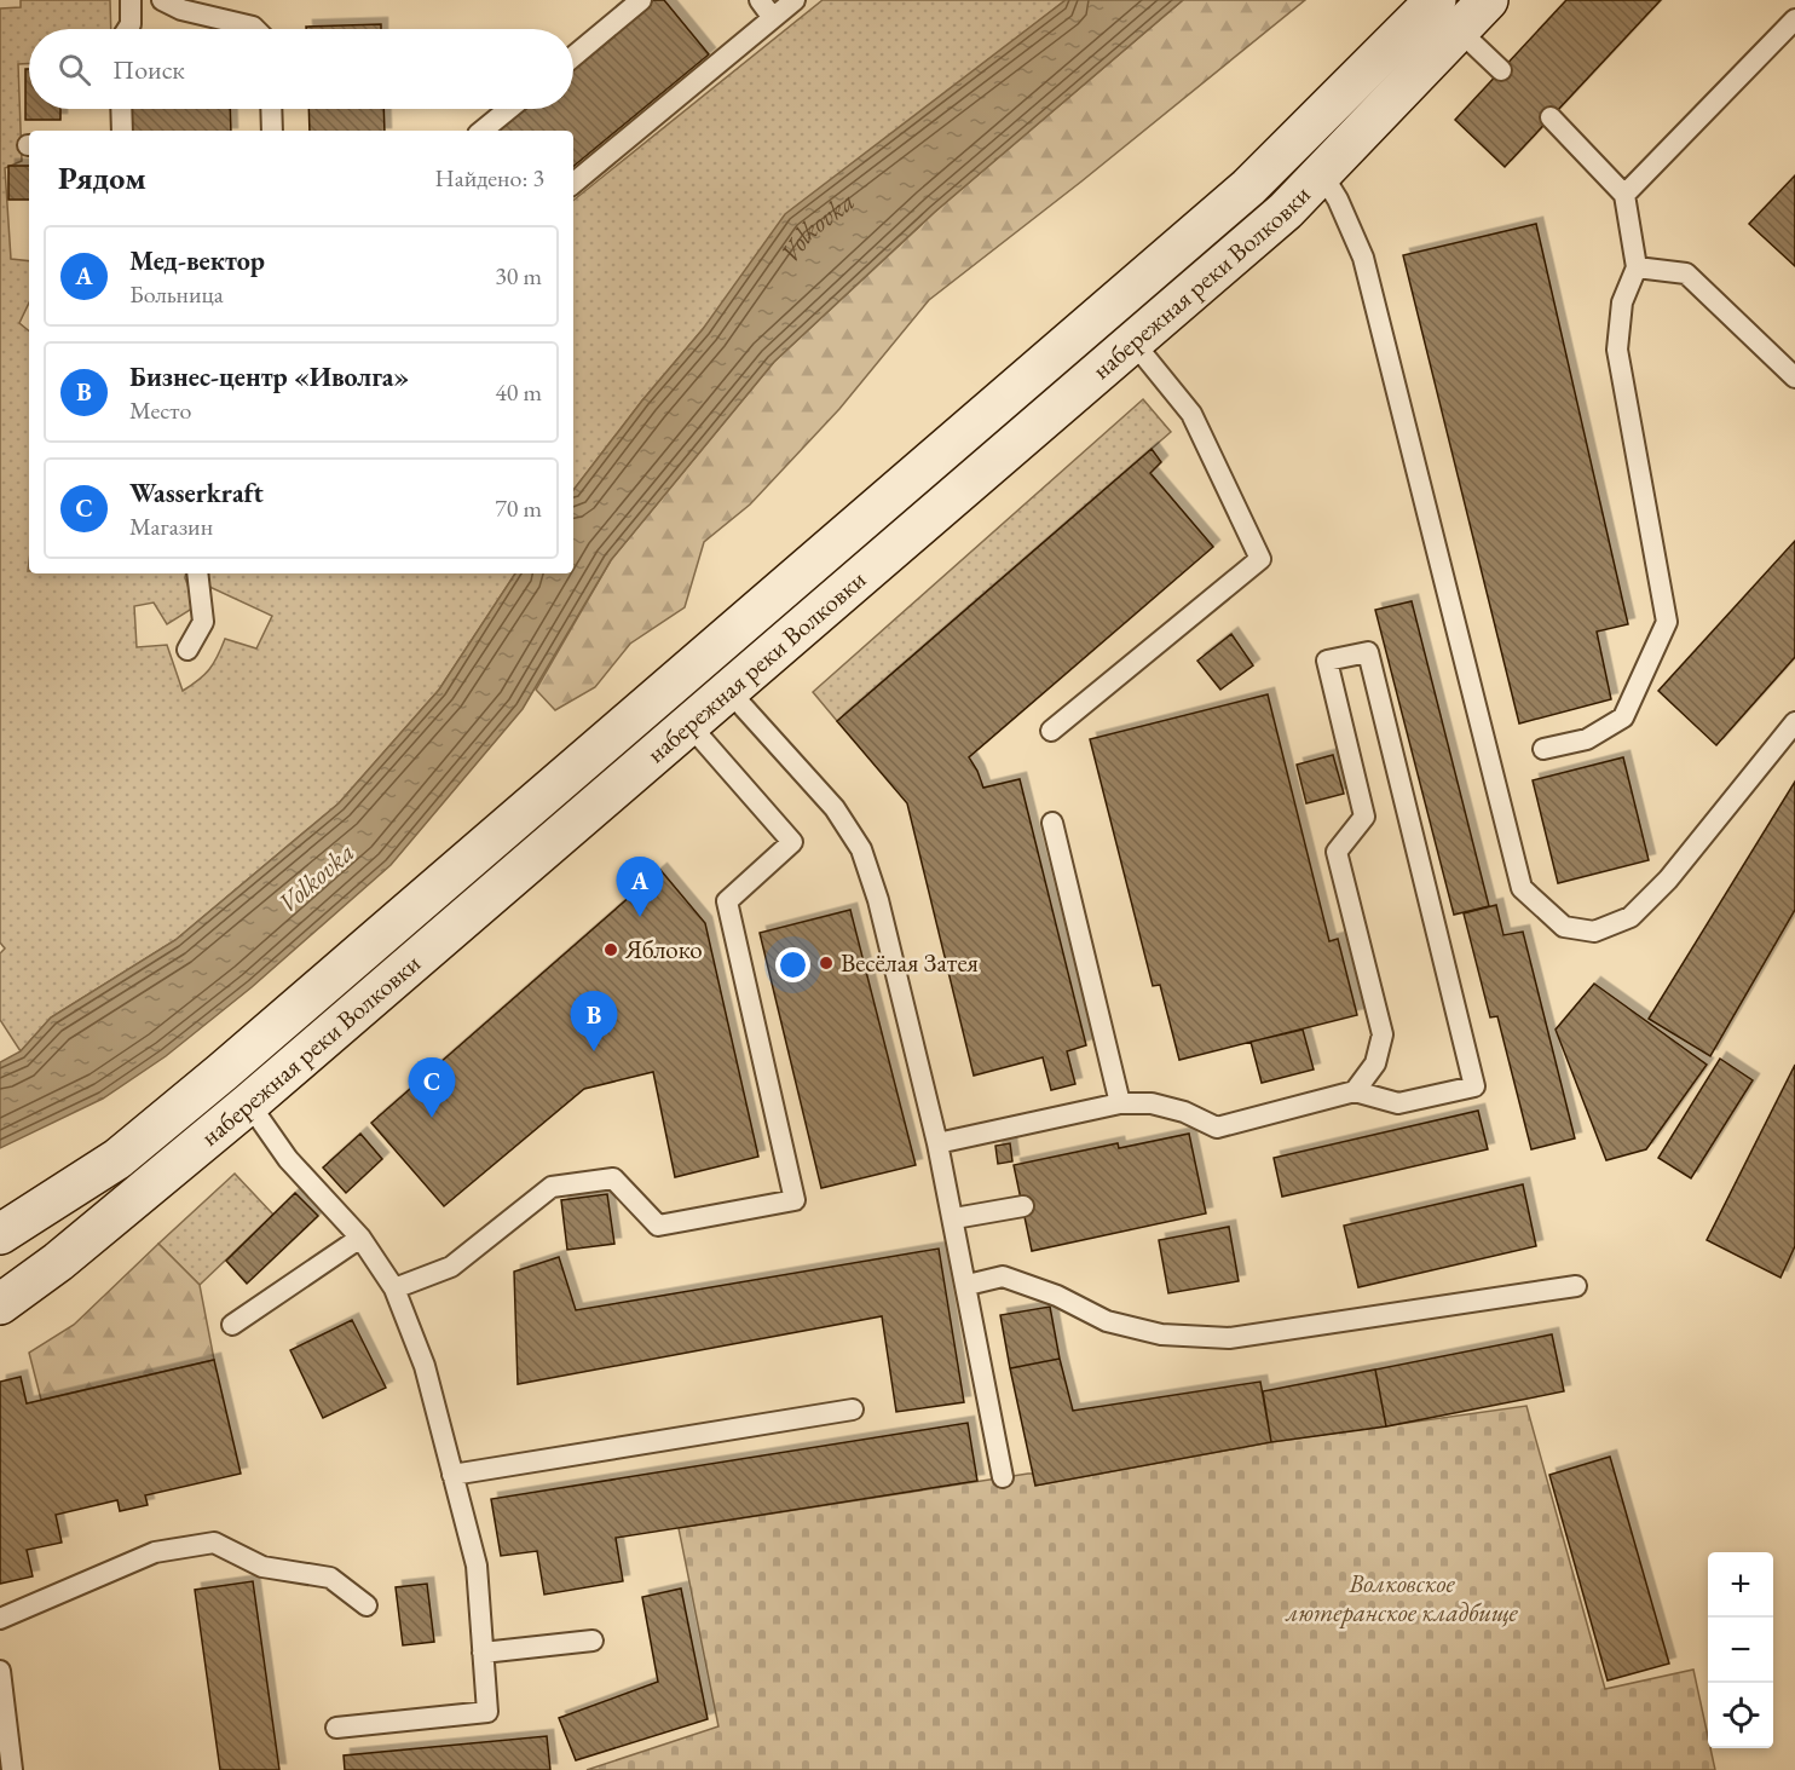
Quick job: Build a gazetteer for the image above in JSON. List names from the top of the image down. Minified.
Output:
{"streets":{"street":["набережная реки Волковки"]},"water":["Volkovka"],"parks":["Волковское лютеранское кладбище"],"places":["Яблоко","Весёлая Затея"],"page":{"search":"Поиск","heading":["Рядом","Найдено: 3"],"list":[{"mark":"A","name":"Мед-вектор","note":"Больница","value":"30 m"},{"mark":"B","name":"Бизнес-центр «Иволга»","note":"Место","value":"40 m"},{"mark":"C","name":"Wasserkraft","note":"Магазин","value":"70 m"}],"pins":["A","B","C"],"map_buttons":["+","−"]}}
